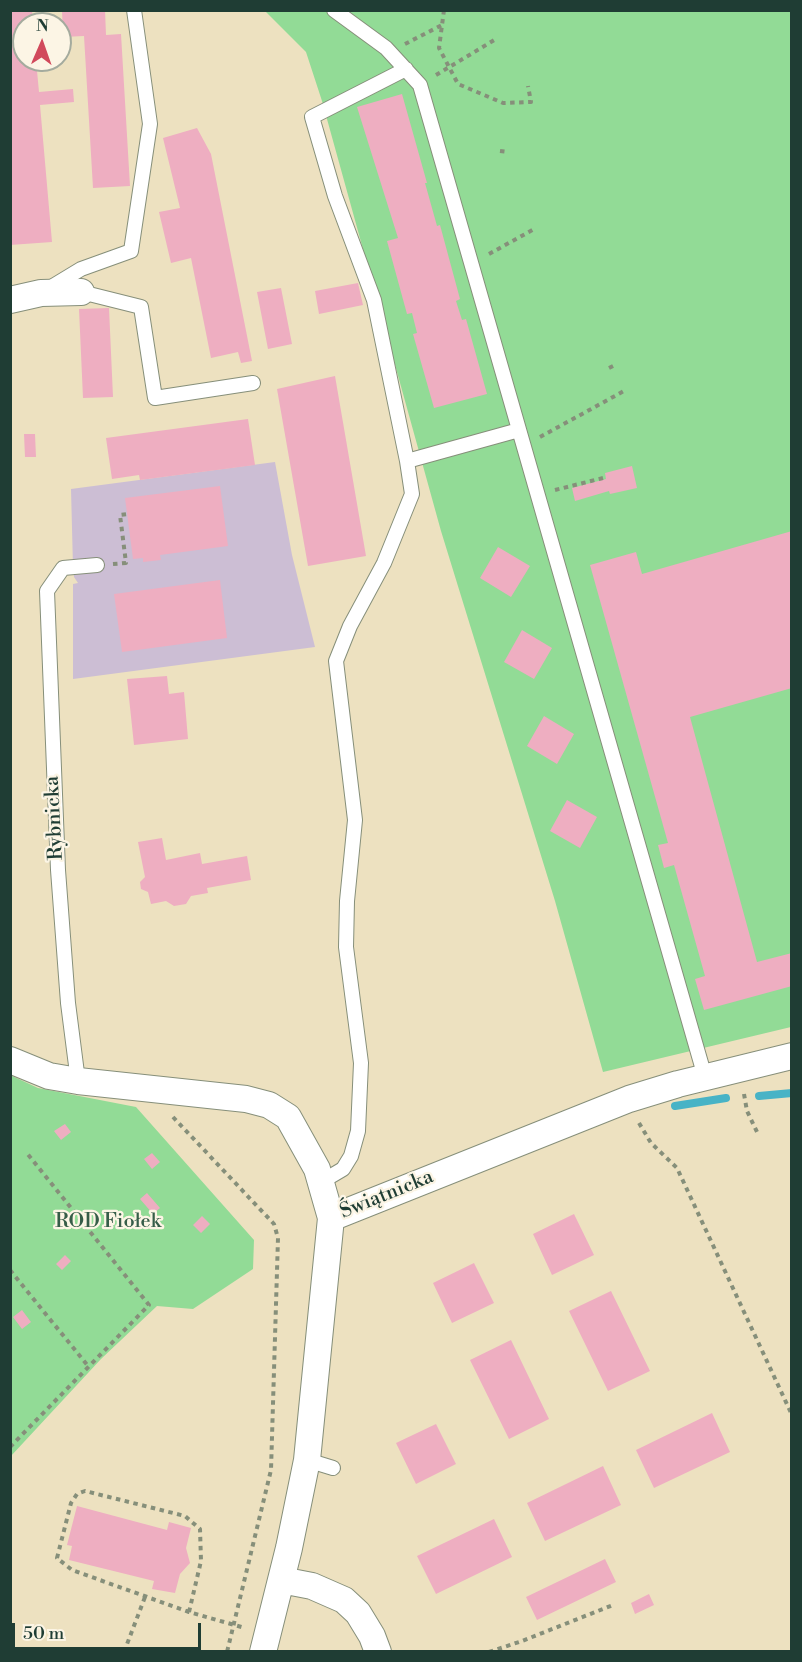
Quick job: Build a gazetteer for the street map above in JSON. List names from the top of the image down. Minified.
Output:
{"streets":{"street":["Świątnicka"],"lane":["Rybnicka"]},"parks":["ROD Fiołek"],"scale_bar":"50 m","north":"top"}
